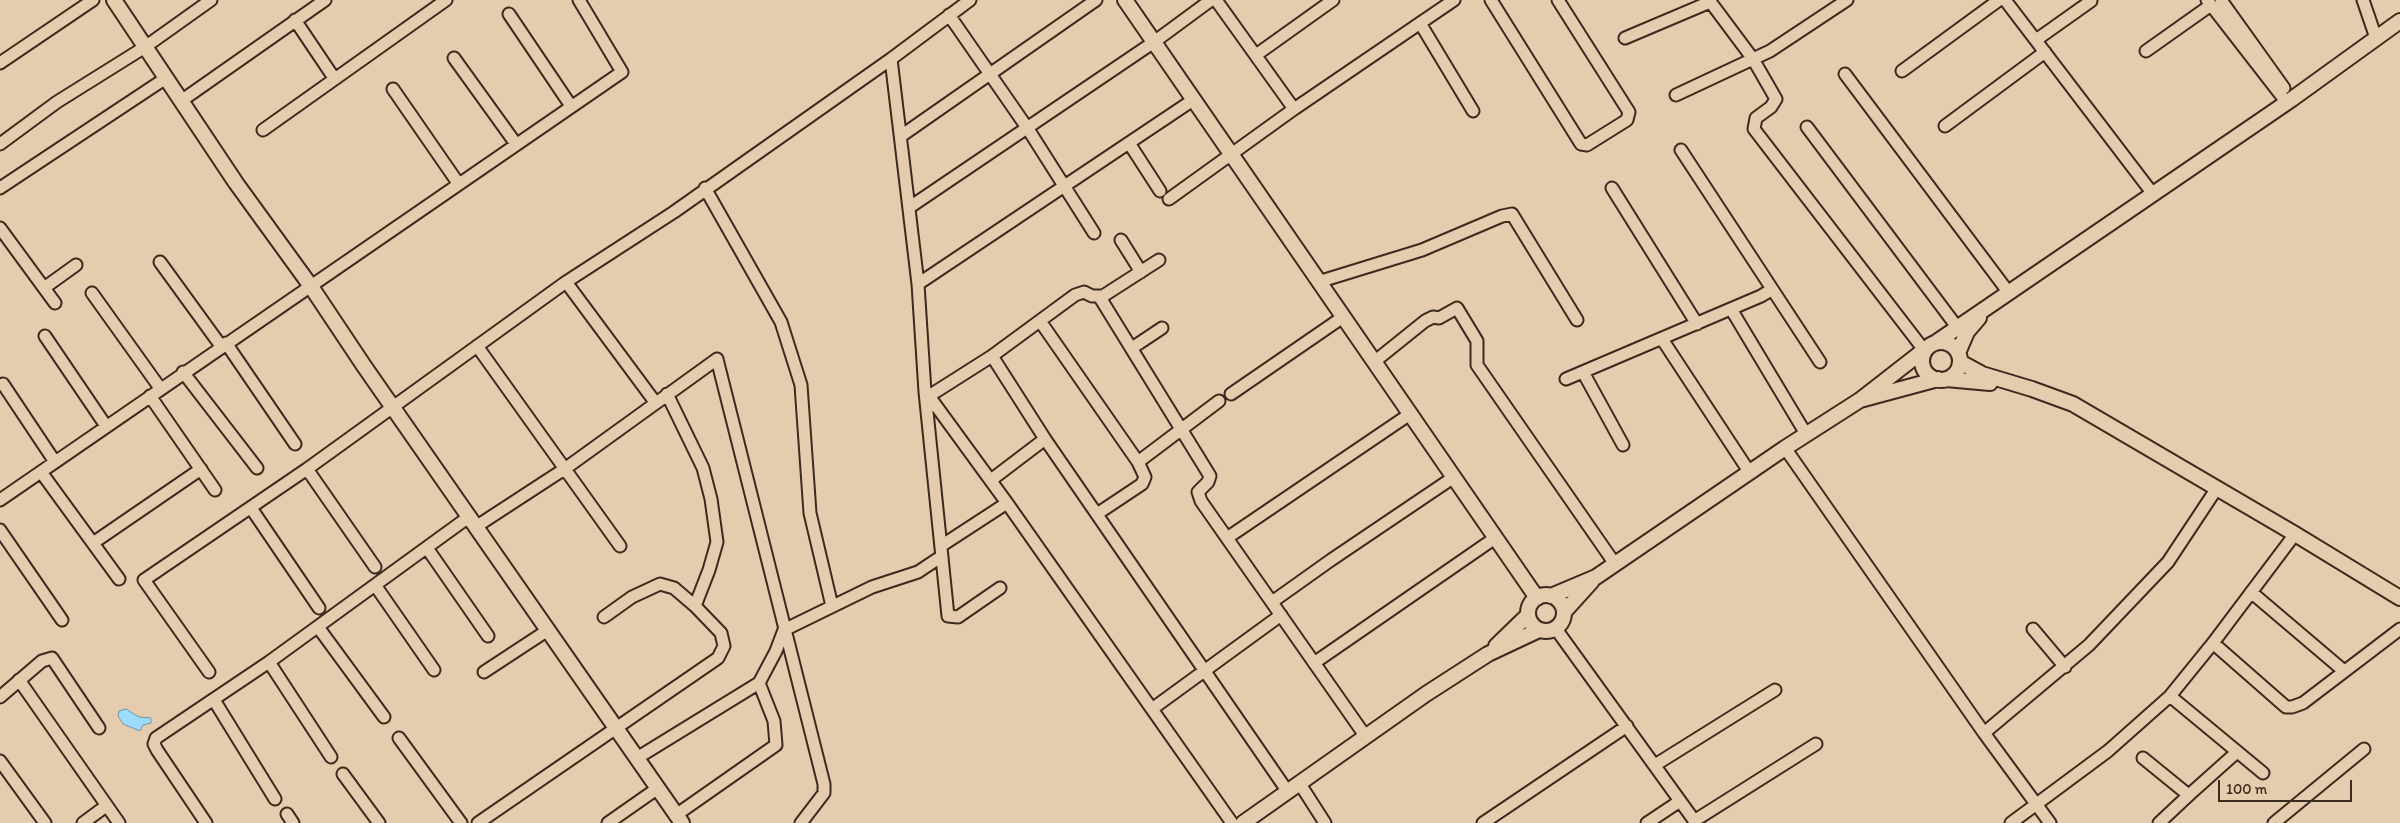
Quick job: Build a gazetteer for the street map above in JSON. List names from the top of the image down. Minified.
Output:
{"scale_bar":"100 m"}
